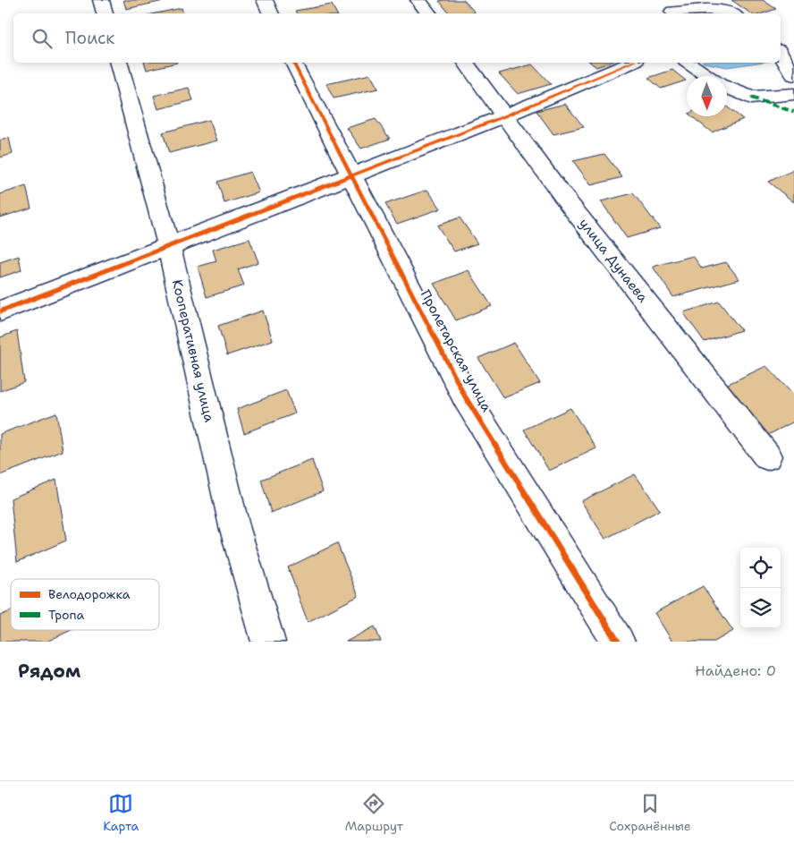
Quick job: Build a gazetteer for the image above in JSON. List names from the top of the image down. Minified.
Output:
{"streets":{"street":["улица Дунаева","Кооперативная улица","Пролетарская улица"]},"legend":["Велодорожка","Тропа"],"north":"bottom","page":{"search":"Поиск","heading":["Рядом","Найдено: 0"],"nav":["Карта","Маршрут","Сохранённые"]}}
